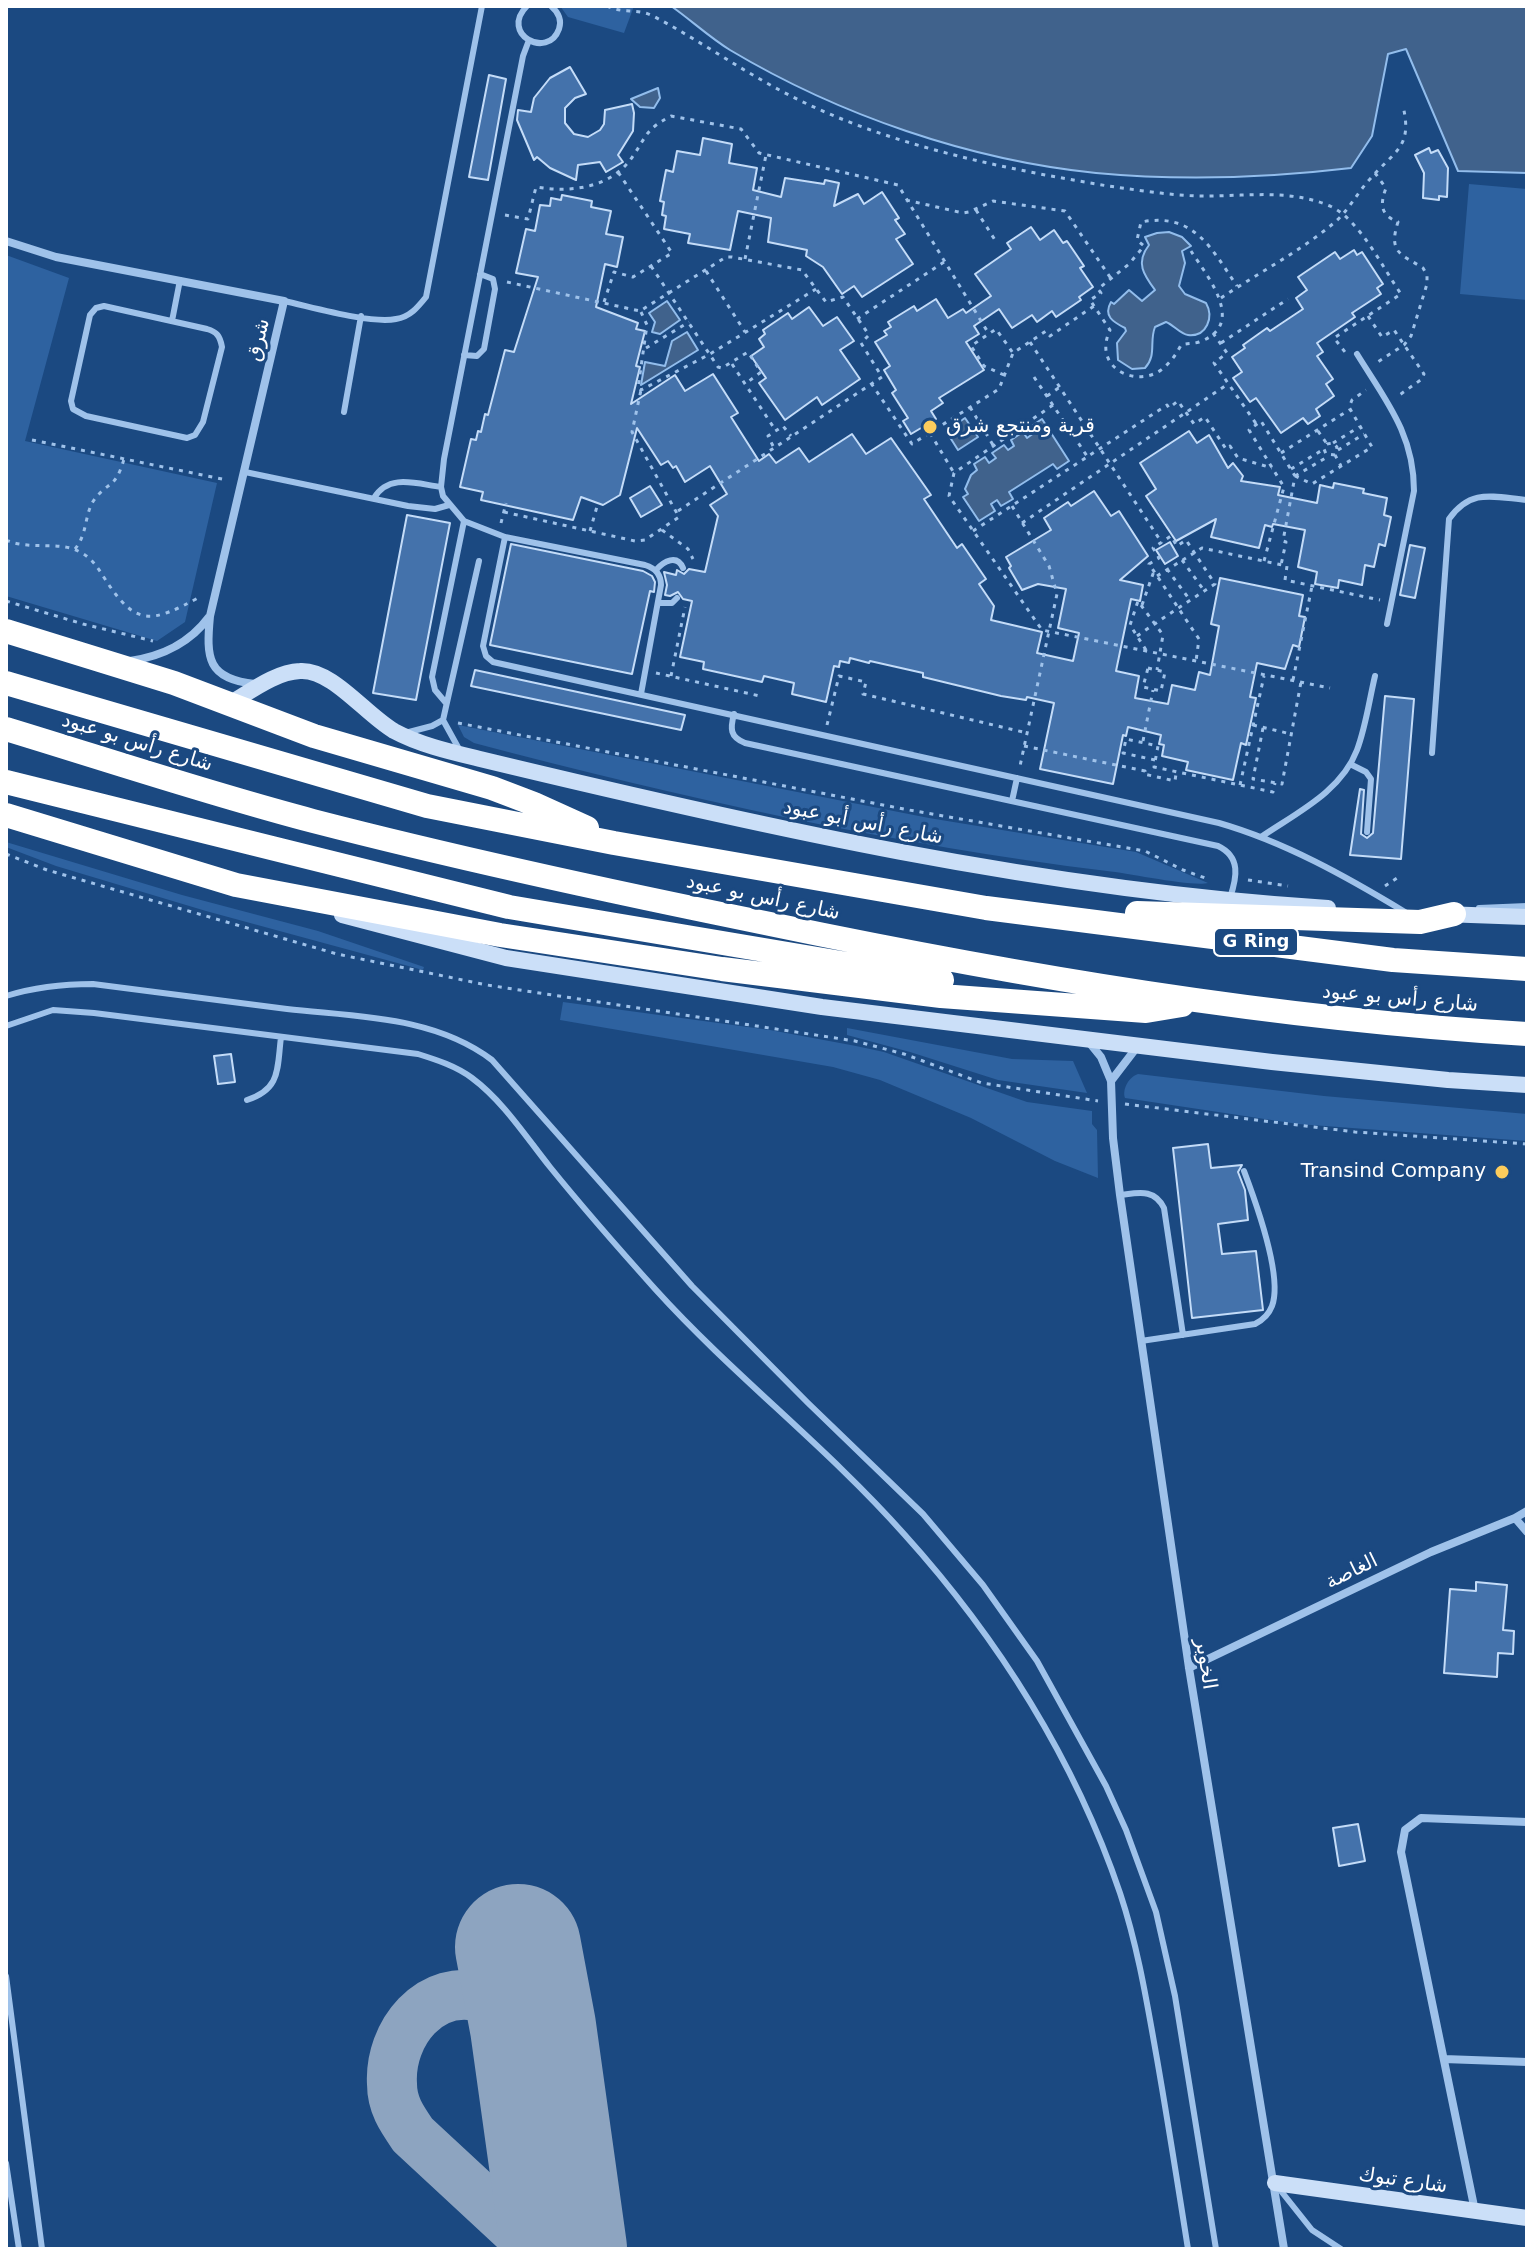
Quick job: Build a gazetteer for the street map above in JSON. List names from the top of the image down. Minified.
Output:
{"streets":{"highway":["شارع رأس بو عبود","G Ring"],"street":["شرق","شارع رأس أبو عبود","الغاصة","الخوير","شارع تبوك"]},"crossings":[["شرق","شارع رأس أبو عبود"],["الغاصة","الخوير"],["الخوير","شارع تبوك"]],"places":["قرية ومنتجع شرق","Transind Company"]}
